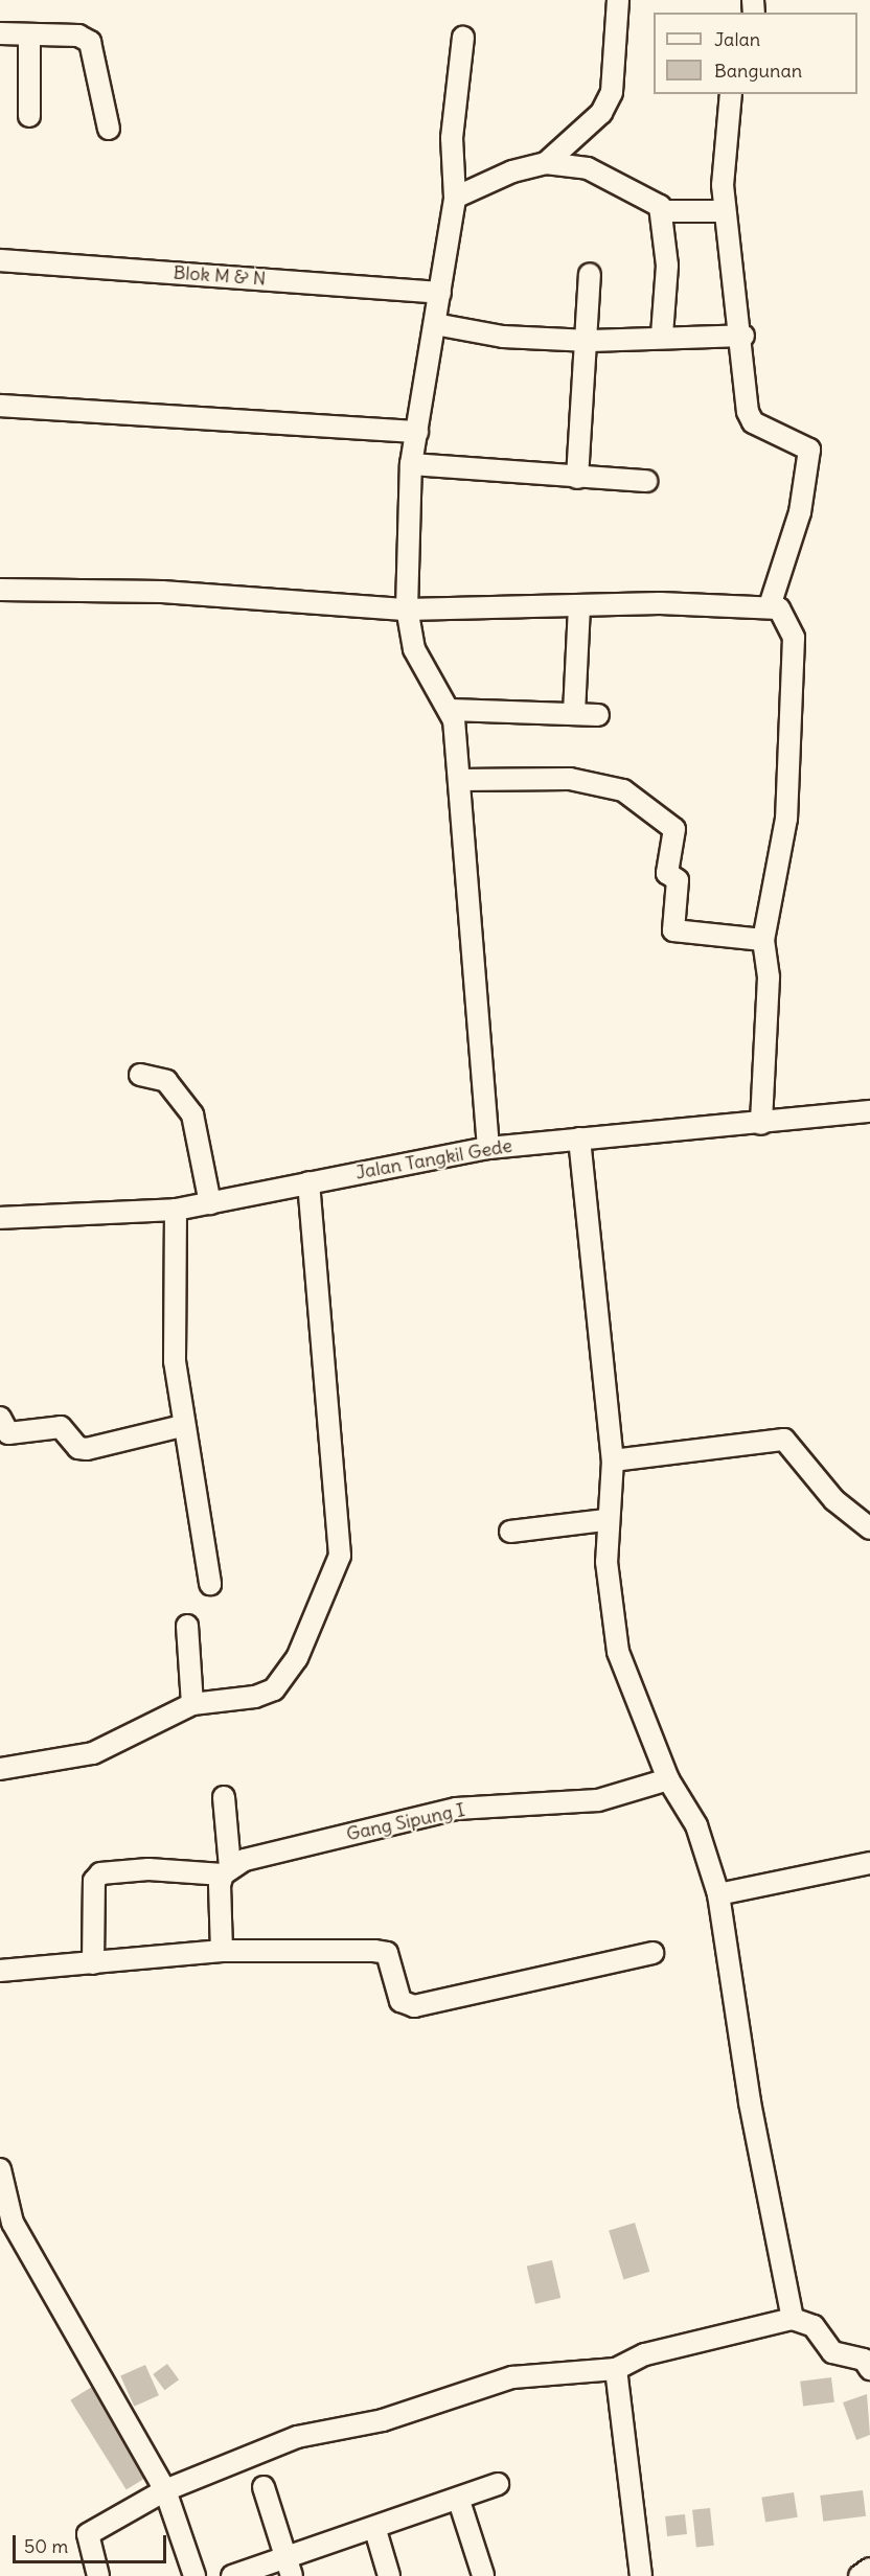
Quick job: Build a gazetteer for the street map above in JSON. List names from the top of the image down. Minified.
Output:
{"streets":{"street":["Blok M & N","Jalan Tangkil Gede","Gang Sipung I"]},"legend":["Jalan","Bangunan"],"scale_bar":"50 m"}
